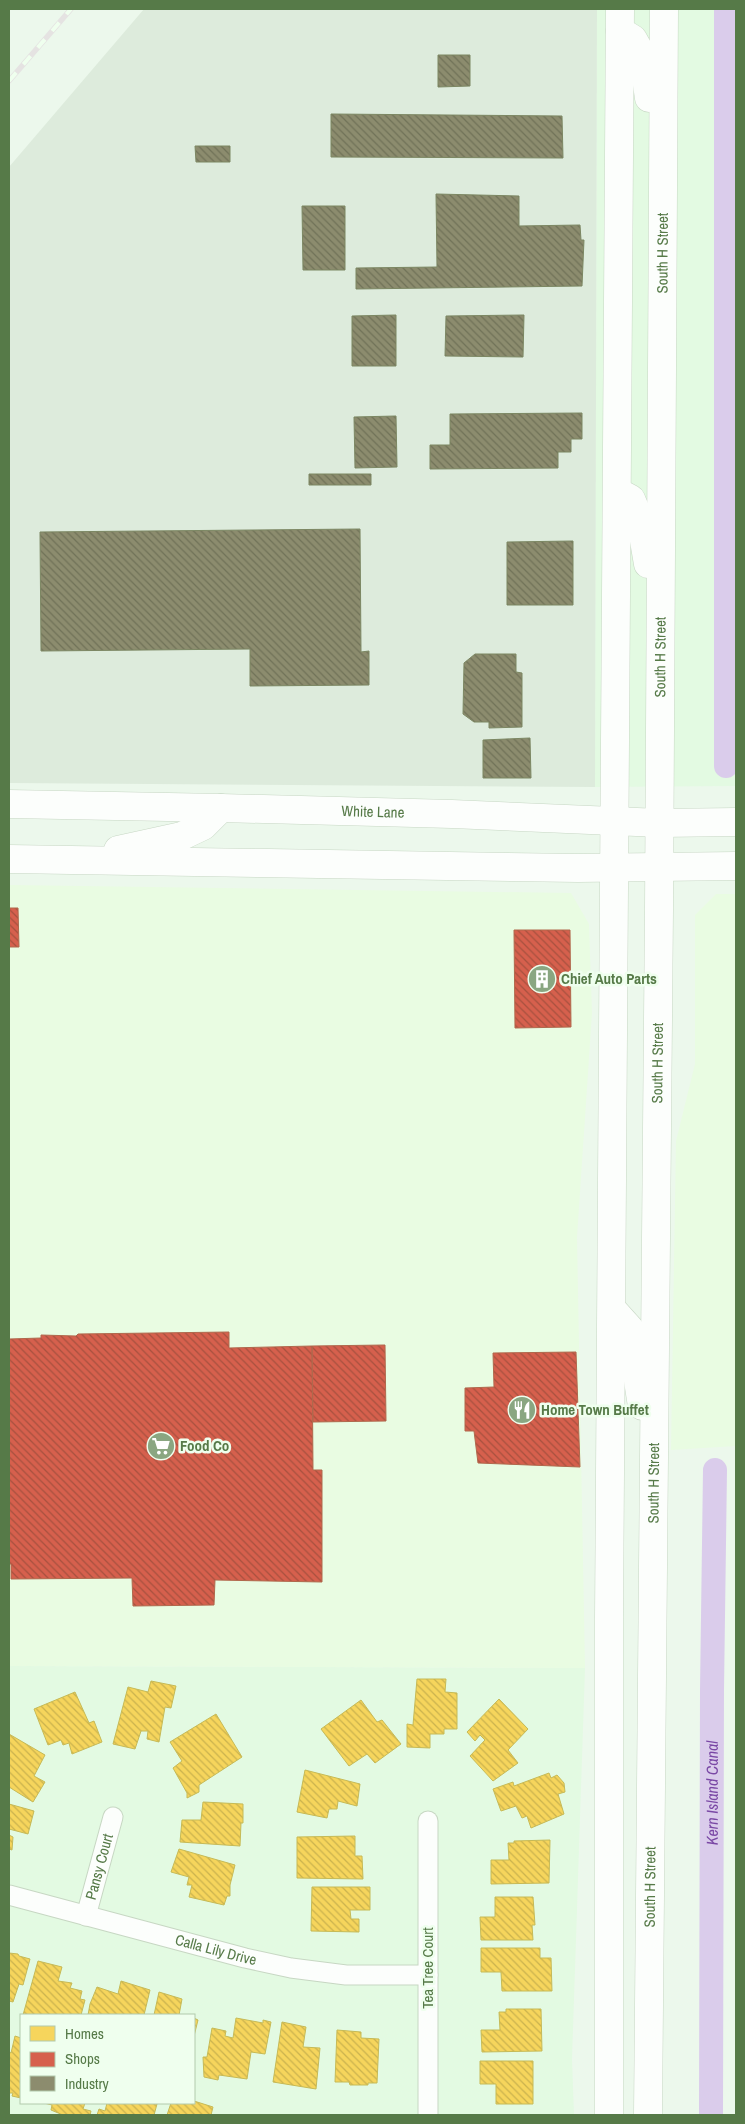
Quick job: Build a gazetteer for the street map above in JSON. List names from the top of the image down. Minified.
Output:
{"streets":{"street":["South H Street","White Lane","Pansy Court","Calla Lily Drive","Tea Tree Court"]},"crossings":[["South H Street","White Lane"],["Pansy Court","Calla Lily Drive"],["Calla Lily Drive","Tea Tree Court"]],"water":["Kern Island Canal"],"places":{"building":["Chief Auto Parts"],"restaurant":["Home Town Buffet"],"supermarket":["Food Co"]},"legend":["Homes","Shops","Industry"]}
